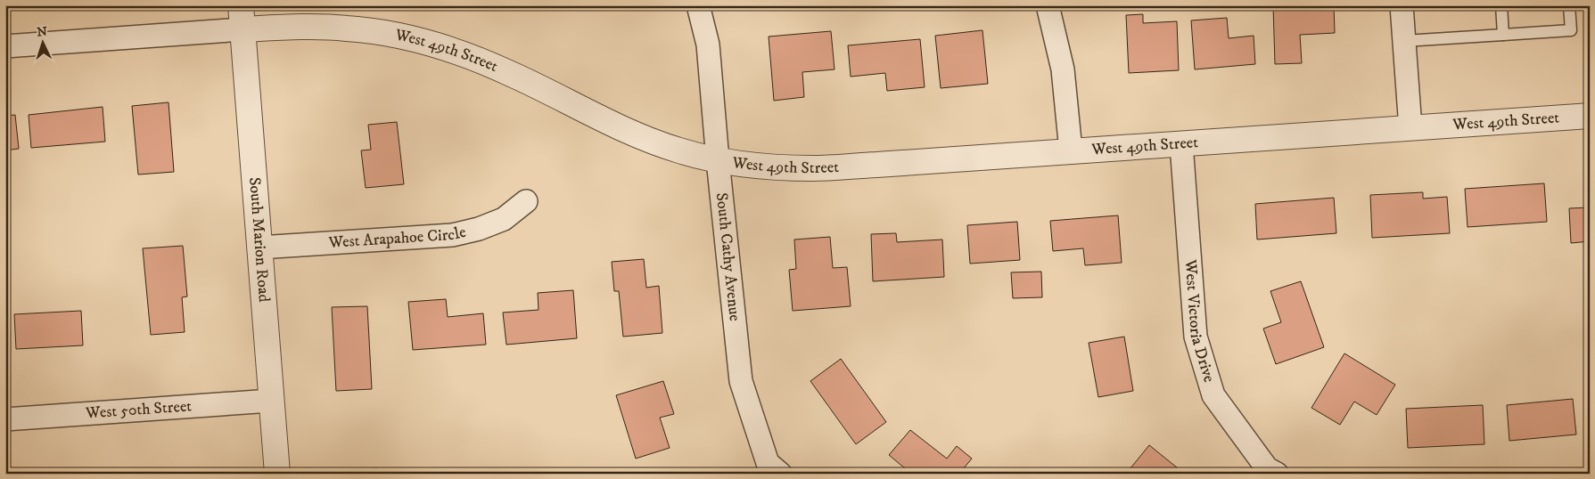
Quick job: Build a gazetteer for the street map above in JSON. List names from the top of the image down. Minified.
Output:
{"streets":{"street":["West 49th Street","West Arapahoe Circle","South Marion Road","South Cathy Avenue","West Victoria Drive","West 50th Street"]},"crossings":[["West 49th Street","South Marion Road"],["West 49th Street","South Cathy Avenue"],["West 49th Street","West Victoria Drive"],["West Arapahoe Circle","South Marion Road"],["South Marion Road","West 50th Street"]],"north":"top"}
